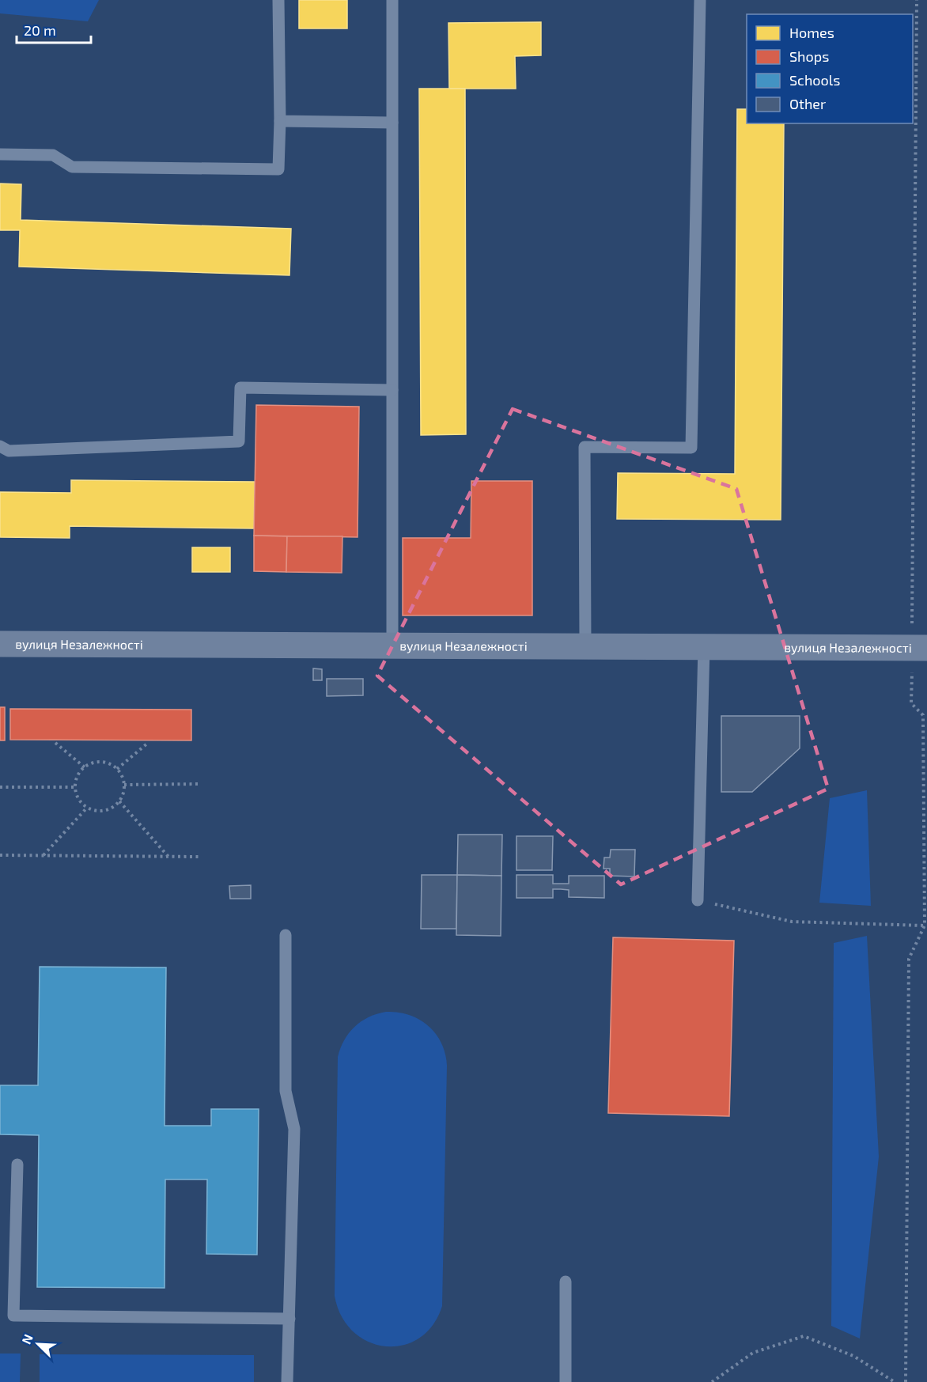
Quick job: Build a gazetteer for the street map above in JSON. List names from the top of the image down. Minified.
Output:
{"streets":{"main road":["вулиця Незалежності"]},"legend":["Homes","Shops","Schools","Other"],"scale_bar":"20 m","north":"top left"}
